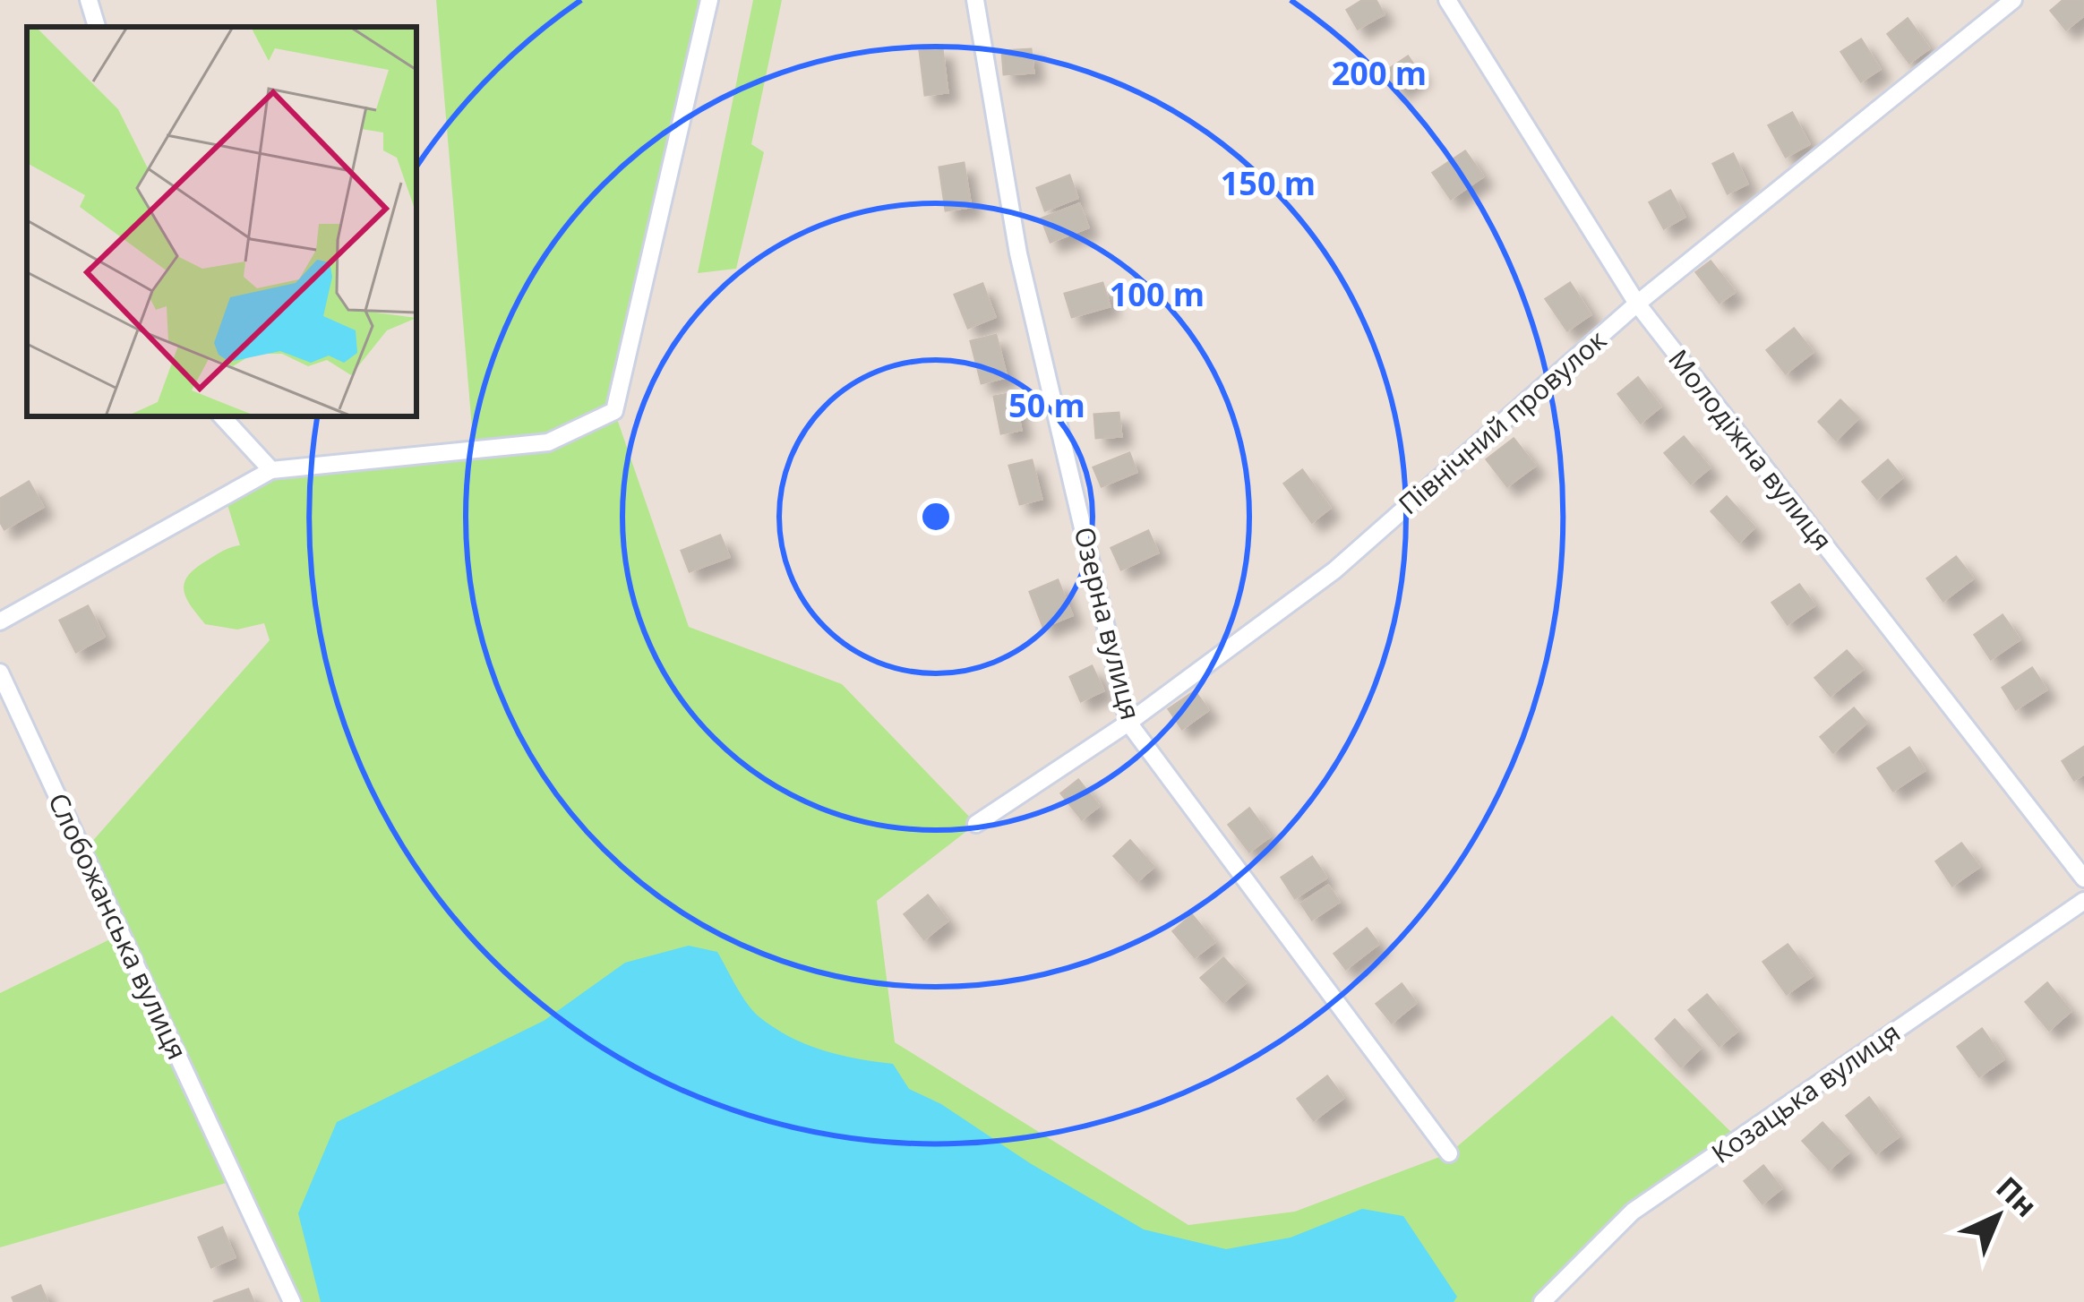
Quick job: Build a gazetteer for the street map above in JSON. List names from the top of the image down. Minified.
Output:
{"streets":{"street":["Північний провулок","Молодіжна вулиця","Озерна вулиця","Слобожанська вулиця","Козацька вулиця"]},"crossings":[["Північний провулок","Молодіжна вулиця"],["Північний провулок","Озерна вулиця"]],"north":"top right","rings":["200 m","150 m","100 m","50 m"]}
